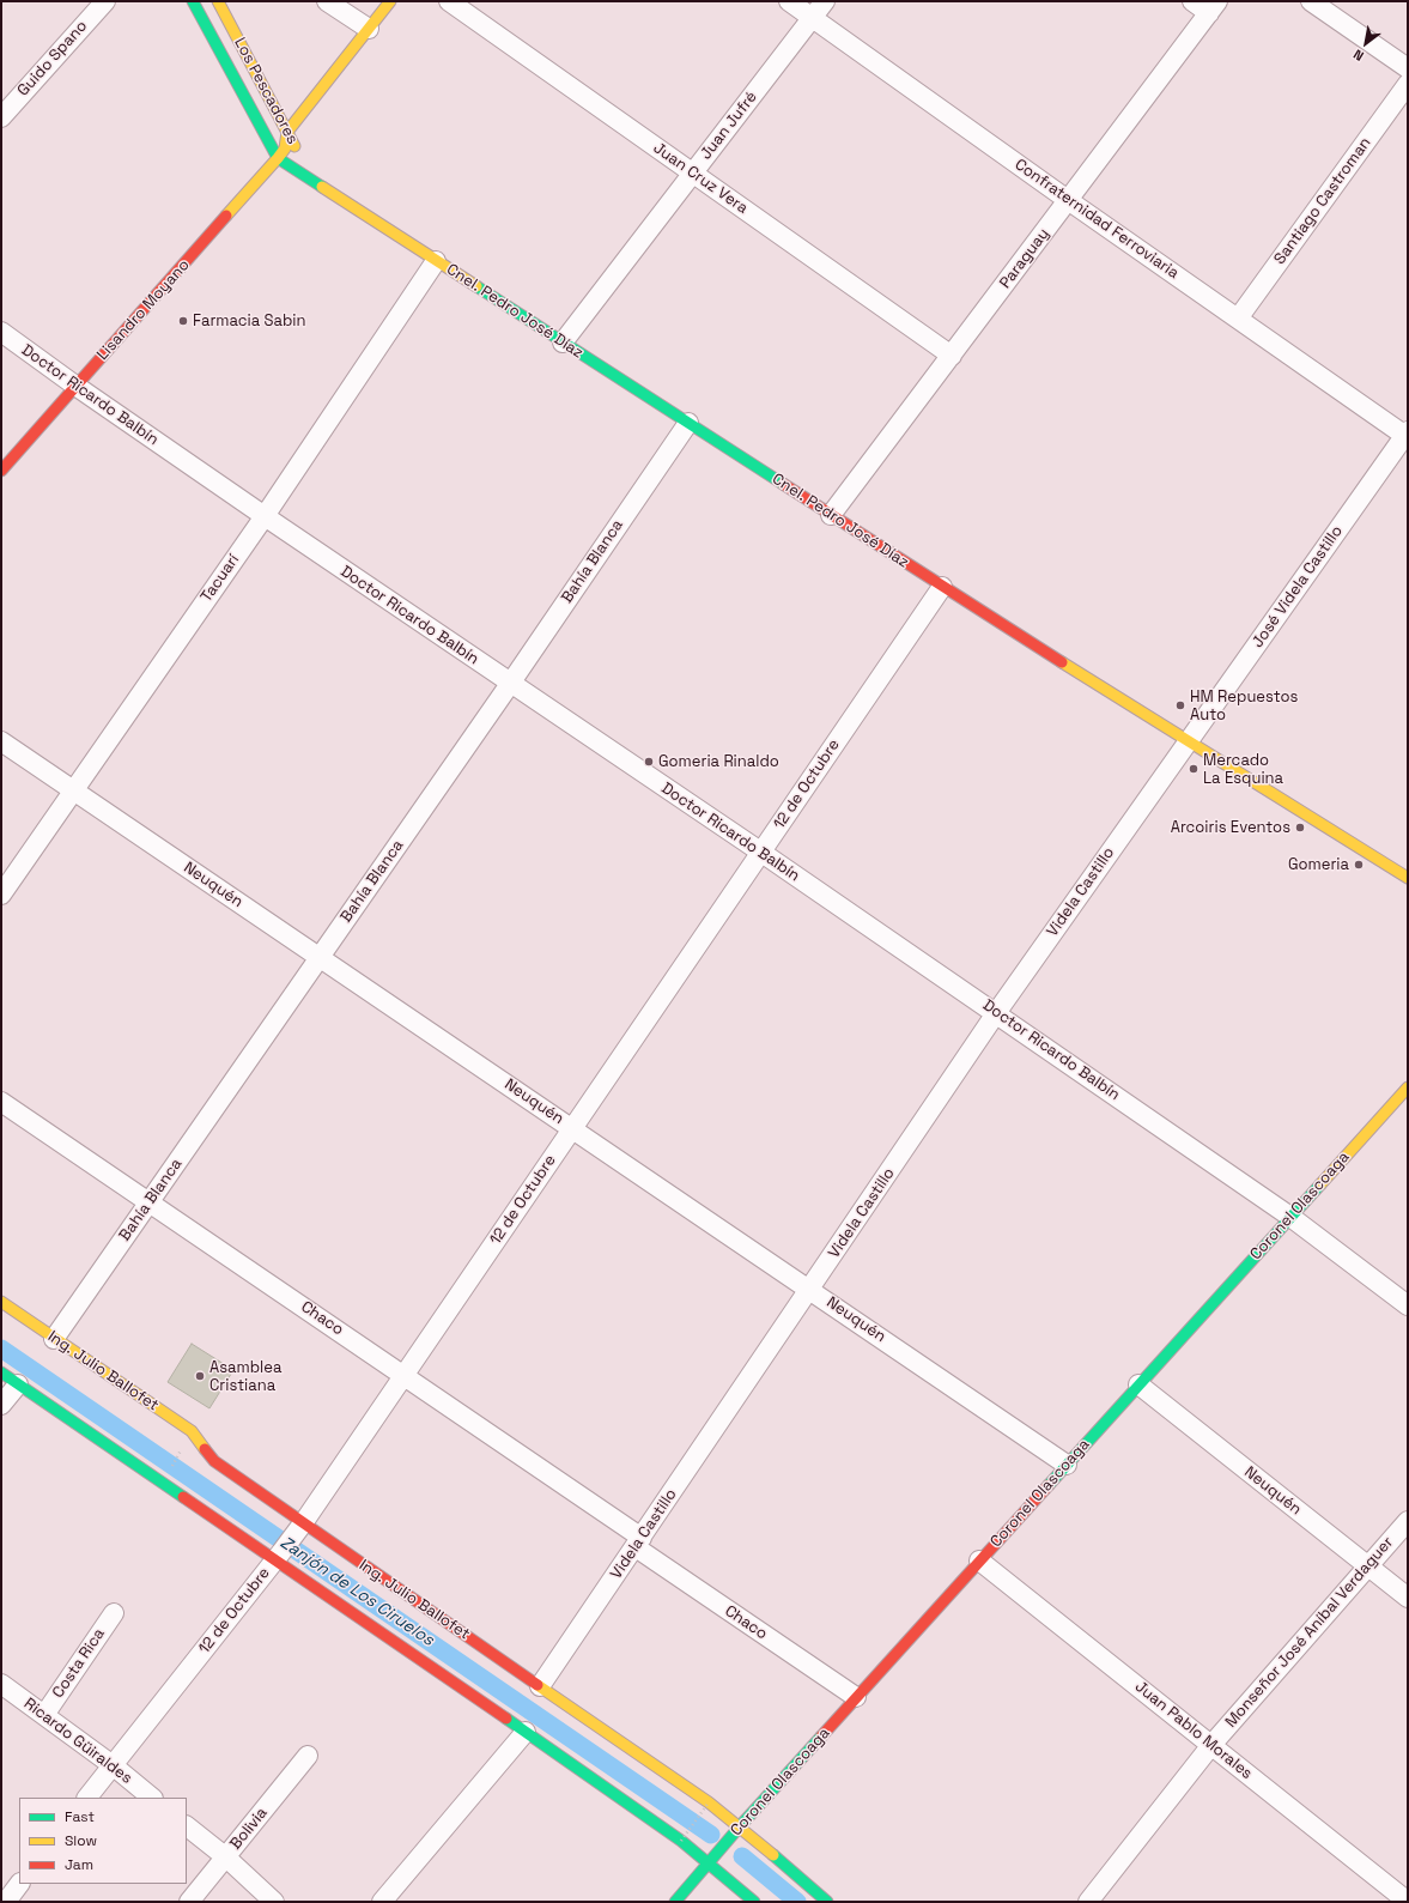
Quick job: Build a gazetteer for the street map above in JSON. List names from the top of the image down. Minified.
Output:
{"streets":{"street":["Guido Spano","Los Pescadores","Juan Jufré","Juan Cruz Vera","Santiago Castroman","Confraternidad Ferroviaria","Paraguay","Lisandro Moyano","Cnel. Pedro José Díaz","Doctor Ricardo Balbín","Bahía Blanca","Tacuarí","José Videla Castillo","12 de Octubre","Neuquén","Videla Castillo","Coronel Olascoaga","Chaco","Ing. Julio Ballofet","Monseñor José Aníbal Verdaguer","Costa Rica","Juan Pablo Morales","Ricardo Güiraldes","Bolivia"]},"crossings":[["Los Pescadores","Lisandro Moyano"],["Los Pescadores","Cnel. Pedro José Díaz"],["Juan Jufré","Juan Cruz Vera"],["Juan Jufré","Confraternidad Ferroviaria"],["Juan Jufré","Cnel. Pedro José Díaz"],["Juan Cruz Vera","Paraguay"],["Santiago Castroman","Confraternidad Ferroviaria"],["Confraternidad Ferroviaria","Paraguay"],["Confraternidad Ferroviaria","José Videla Castillo"],["Paraguay","Cnel. Pedro José Díaz"],["Lisandro Moyano","Cnel. Pedro José Díaz"],["Lisandro Moyano","Doctor Ricardo Balbín"],["Cnel. Pedro José Díaz","Bahía Blanca"],["Cnel. Pedro José Díaz","Tacuarí"],["Cnel. Pedro José Díaz","José Videla Castillo"],["Cnel. Pedro José Díaz","12 de Octubre"],["Cnel. Pedro José Díaz","Videla Castillo"],["Doctor Ricardo Balbín","Bahía Blanca"],["Doctor Ricardo Balbín","Tacuarí"],["Doctor Ricardo Balbín","12 de Octubre"],["Doctor Ricardo Balbín","Videla Castillo"],["Doctor Ricardo Balbín","Coronel Olascoaga"],["Bahía Blanca","Neuquén"],["Bahía Blanca","Chaco"],["Bahía Blanca","Ing. Julio Ballofet"],["Tacuarí","Neuquén"],["José Videla Castillo","Videla Castillo"],["12 de Octubre","Neuquén"],["12 de Octubre","Chaco"],["12 de Octubre","Ing. Julio Ballofet"],["12 de Octubre","Ricardo Güiraldes"],["Neuquén","Videla Castillo"],["Neuquén","Coronel Olascoaga"],["Neuquén","Monseñor José Aníbal Verdaguer"],["Videla Castillo","Chaco"],["Videla Castillo","Ing. Julio Ballofet"],["Coronel Olascoaga","Chaco"],["Coronel Olascoaga","Ing. Julio Ballofet"],["Coronel Olascoaga","Juan Pablo Morales"],["Monseñor José Aníbal Verdaguer","Juan Pablo Morales"],["Costa Rica","Ricardo Güiraldes"]],"water":["Zanjón de Los Ciruelos"],"places":["Farmacia Sabin","HM Repuestos Auto","Gomeria Rinaldo","Mercado La Esquina","Arcoiris Eventos","Gomeria","Asamblea Cristiana"],"legend":["Fast","Slow","Jam"],"north":"bottom left"}
